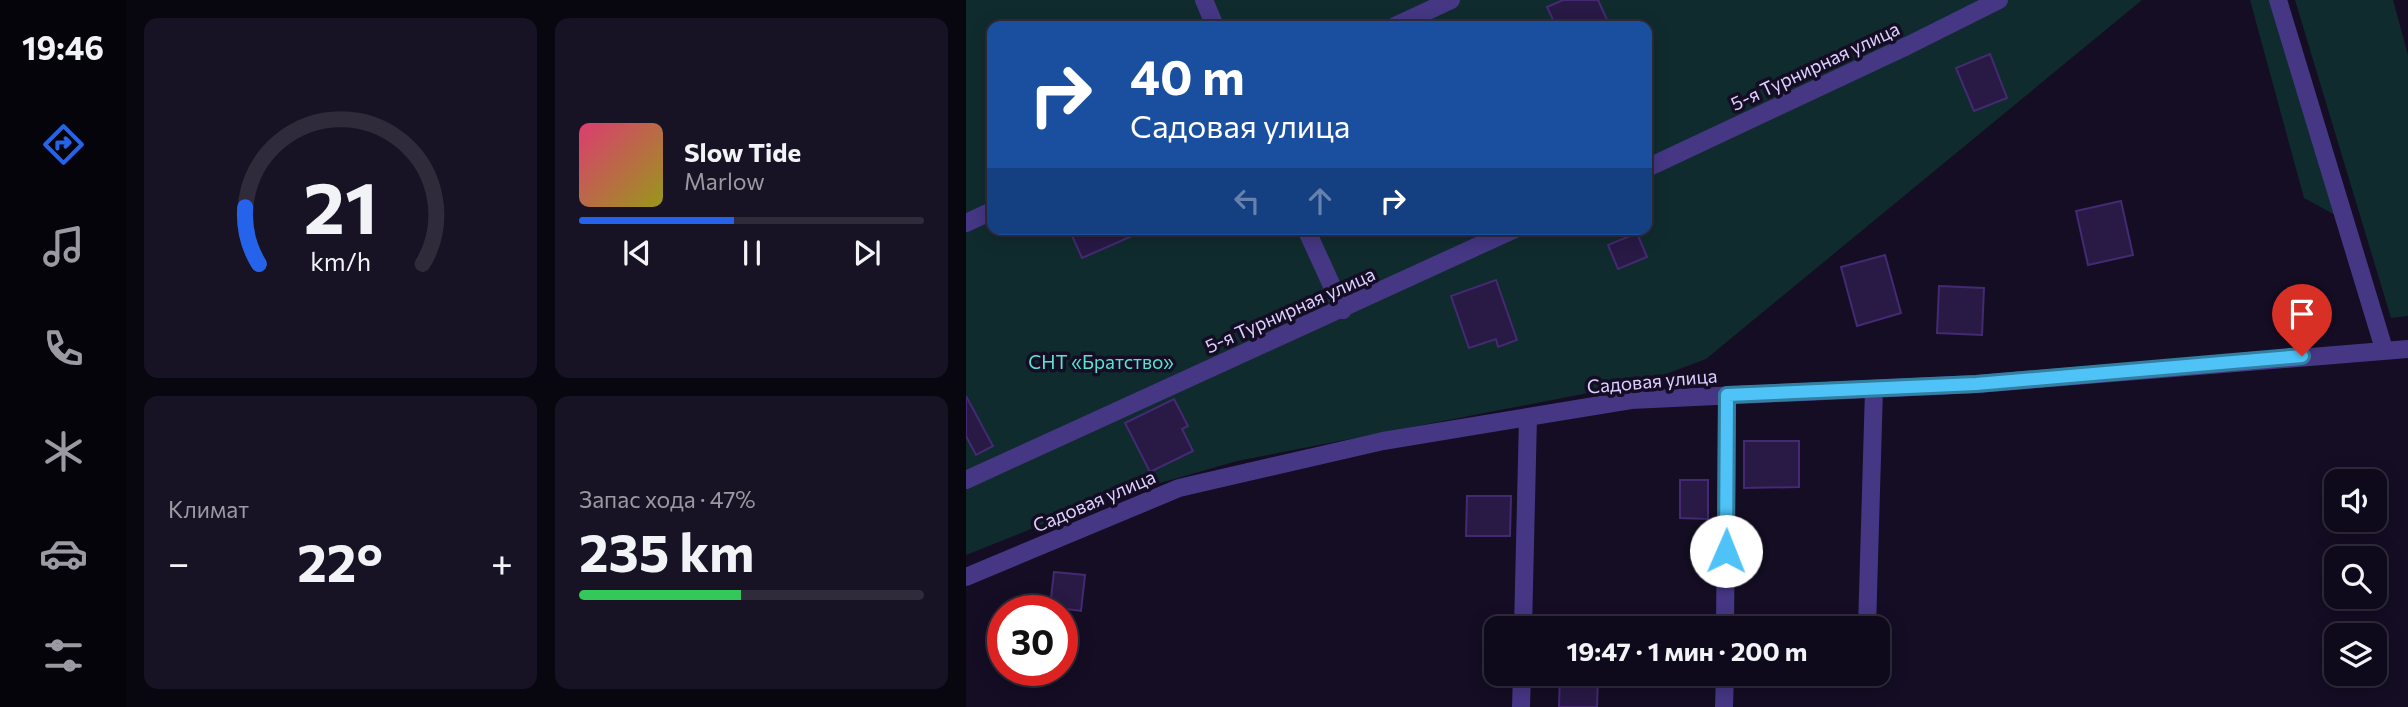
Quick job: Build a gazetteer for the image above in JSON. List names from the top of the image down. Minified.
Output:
{"streets":{"street":["5-я Турнирная улица","Садовая улица"]},"parks":["СНТ «Братство»"],"page":{"tabs":"19:46","turn":["40 m","Садовая улица"],"song":["Slow Tide","Marlow"],"tile":["Климат",["Запас хода · 47%","235 km"]],"heat":["−","22°","+"],"limit":"30","trip":"19:47 · 1 мин · 200 m","gauge":["21","km/h"]}}
